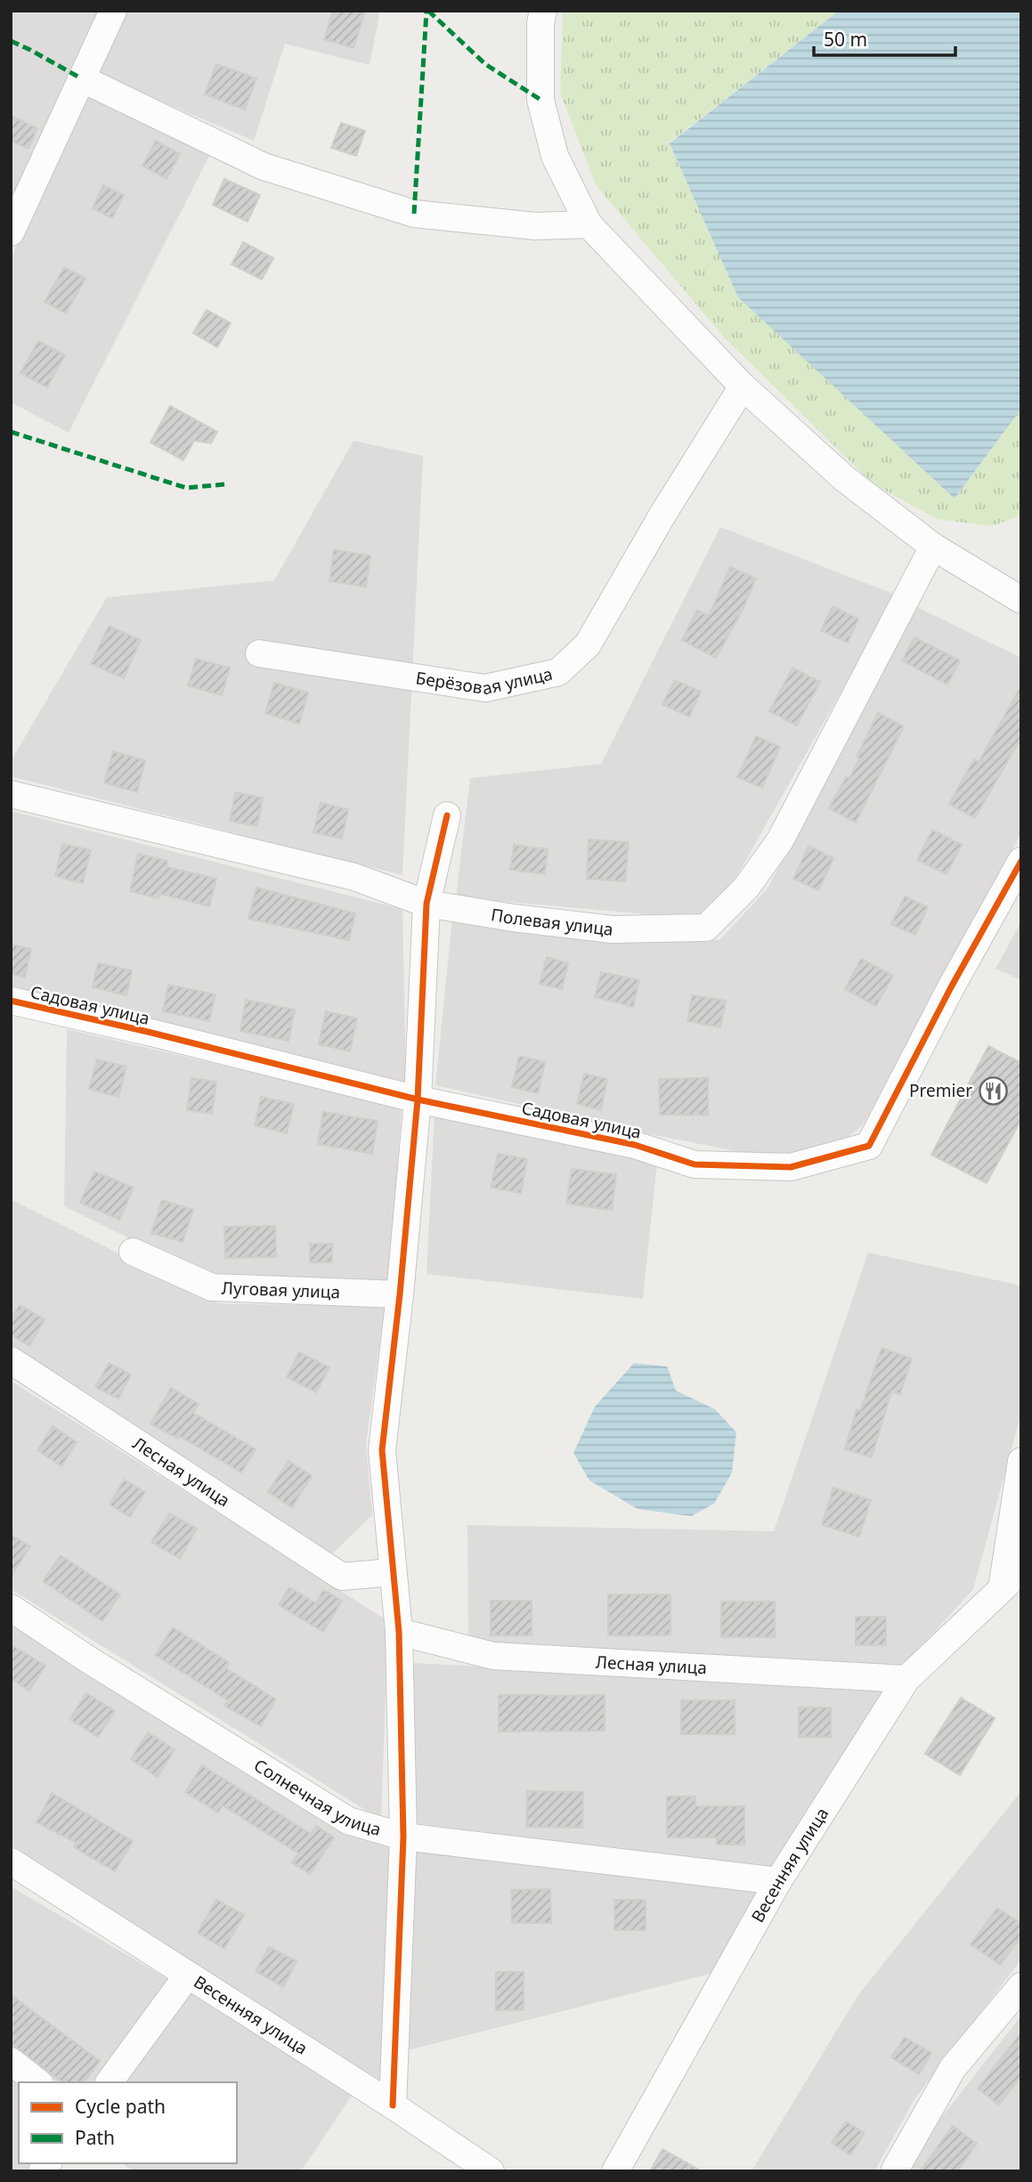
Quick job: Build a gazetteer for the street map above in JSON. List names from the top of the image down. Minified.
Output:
{"streets":{"street":["Берёзовая улица","Полевая улица","Садовая улица","Луговая улица","Лесная улица","Солнечная улица","Весенняя улица"]},"crossings":[["Лесная улица","Весенняя улица"],["Солнечная улица","Весенняя улица"]],"places":{"restaurant":["Premier"]},"legend":["Cycle path","Path"],"scale_bar":"50 m"}
